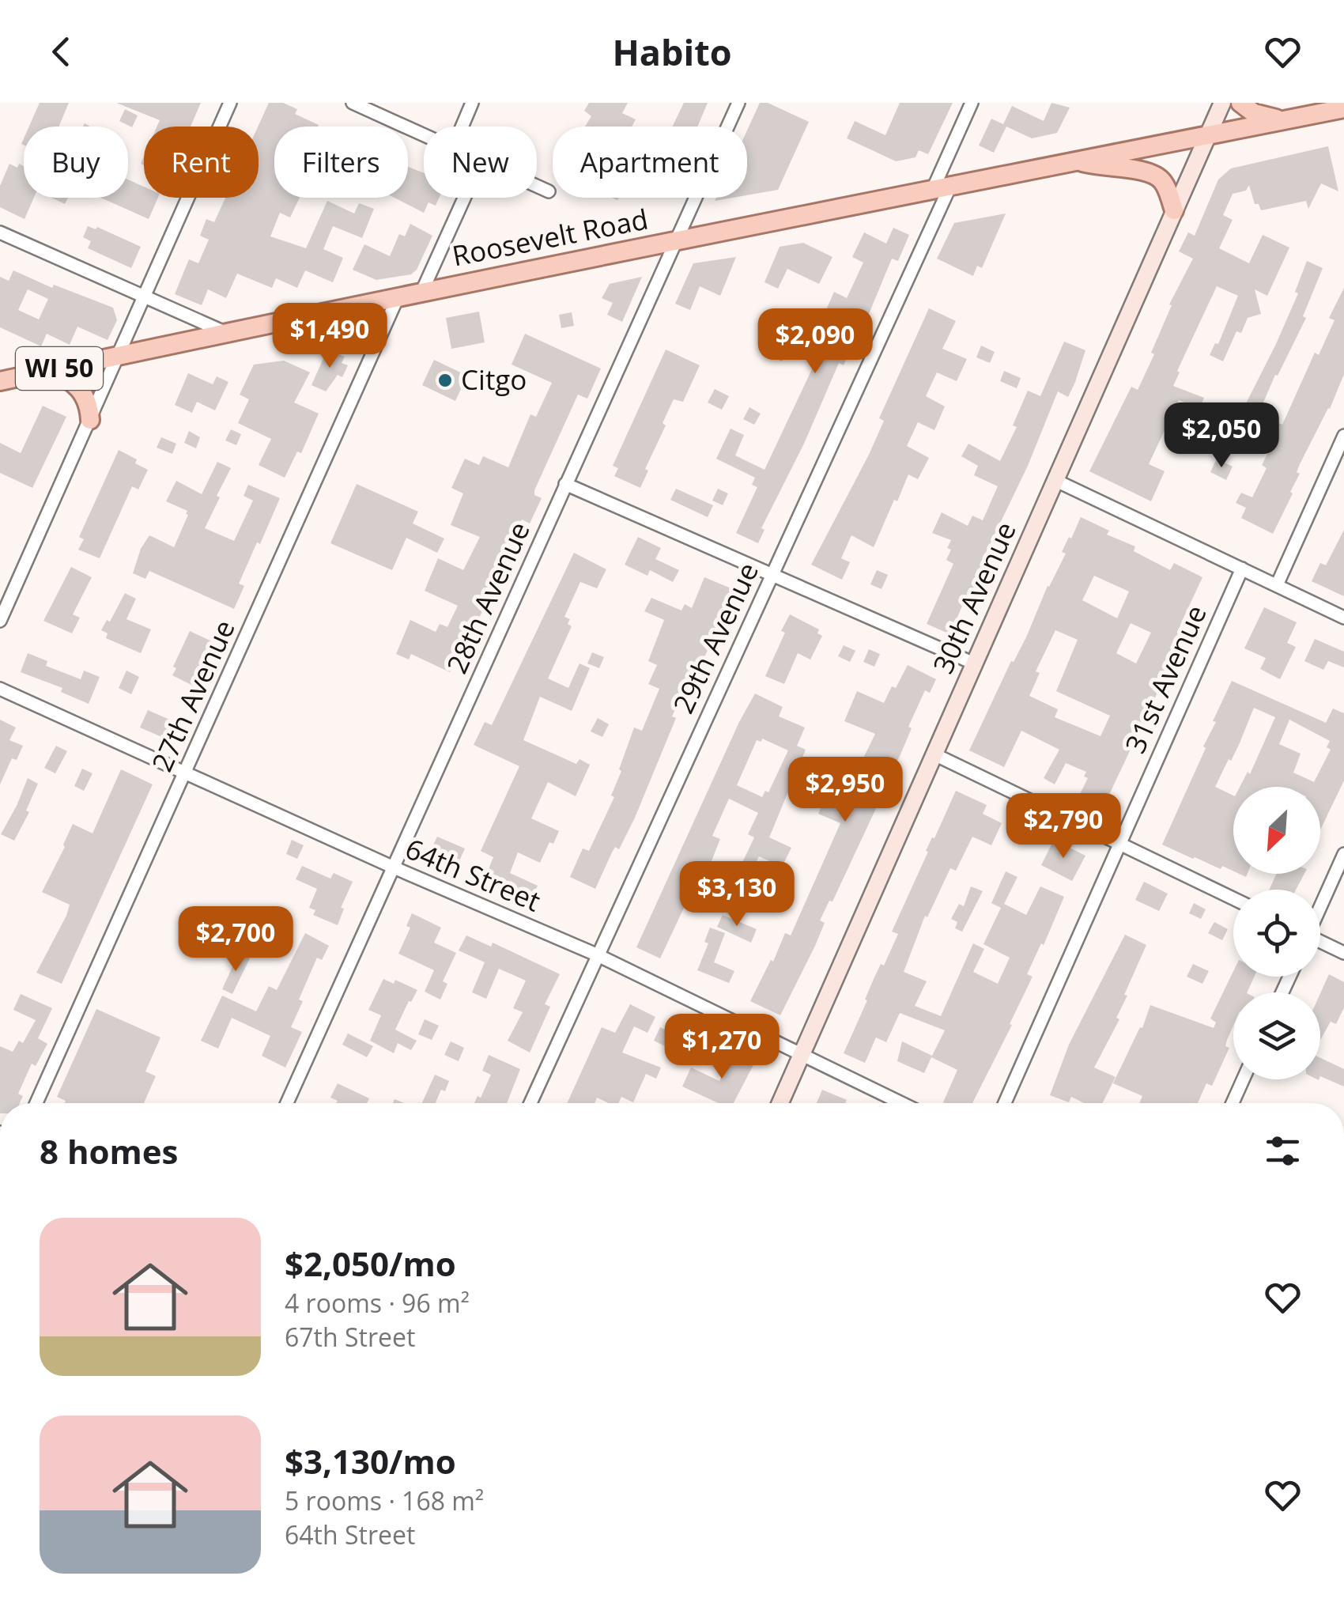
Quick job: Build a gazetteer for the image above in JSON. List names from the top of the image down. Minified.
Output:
{"streets":{"main road":["Roosevelt Road","WI 50"],"street":["28th Avenue","30th Avenue","29th Avenue","31st Avenue","27th Avenue","64th Street"]},"crossings":[["Roosevelt Road","28th Avenue"],["Roosevelt Road","30th Avenue"],["Roosevelt Road","29th Avenue"],["Roosevelt Road","27th Avenue"],["28th Avenue","64th Street"],["30th Avenue","64th Street"],["29th Avenue","64th Street"],["27th Avenue","64th Street"]],"places":["Citgo"],"north":"bottom left","page":{"header":"Habito","chip":["Buy","Rent","Filters","New","Apartment"],"price":["$1,490","$2,090","$2,050","$2,950","$2,790","$3,130","$2,700","$1,270"],"heading":"8 homes","list":[{"name":"$2,050/mo","note":"4 rooms · 96 m² · 67th Street"},{"name":"$3,130/mo","note":"5 rooms · 168 m² · 64th Street"}]}}
